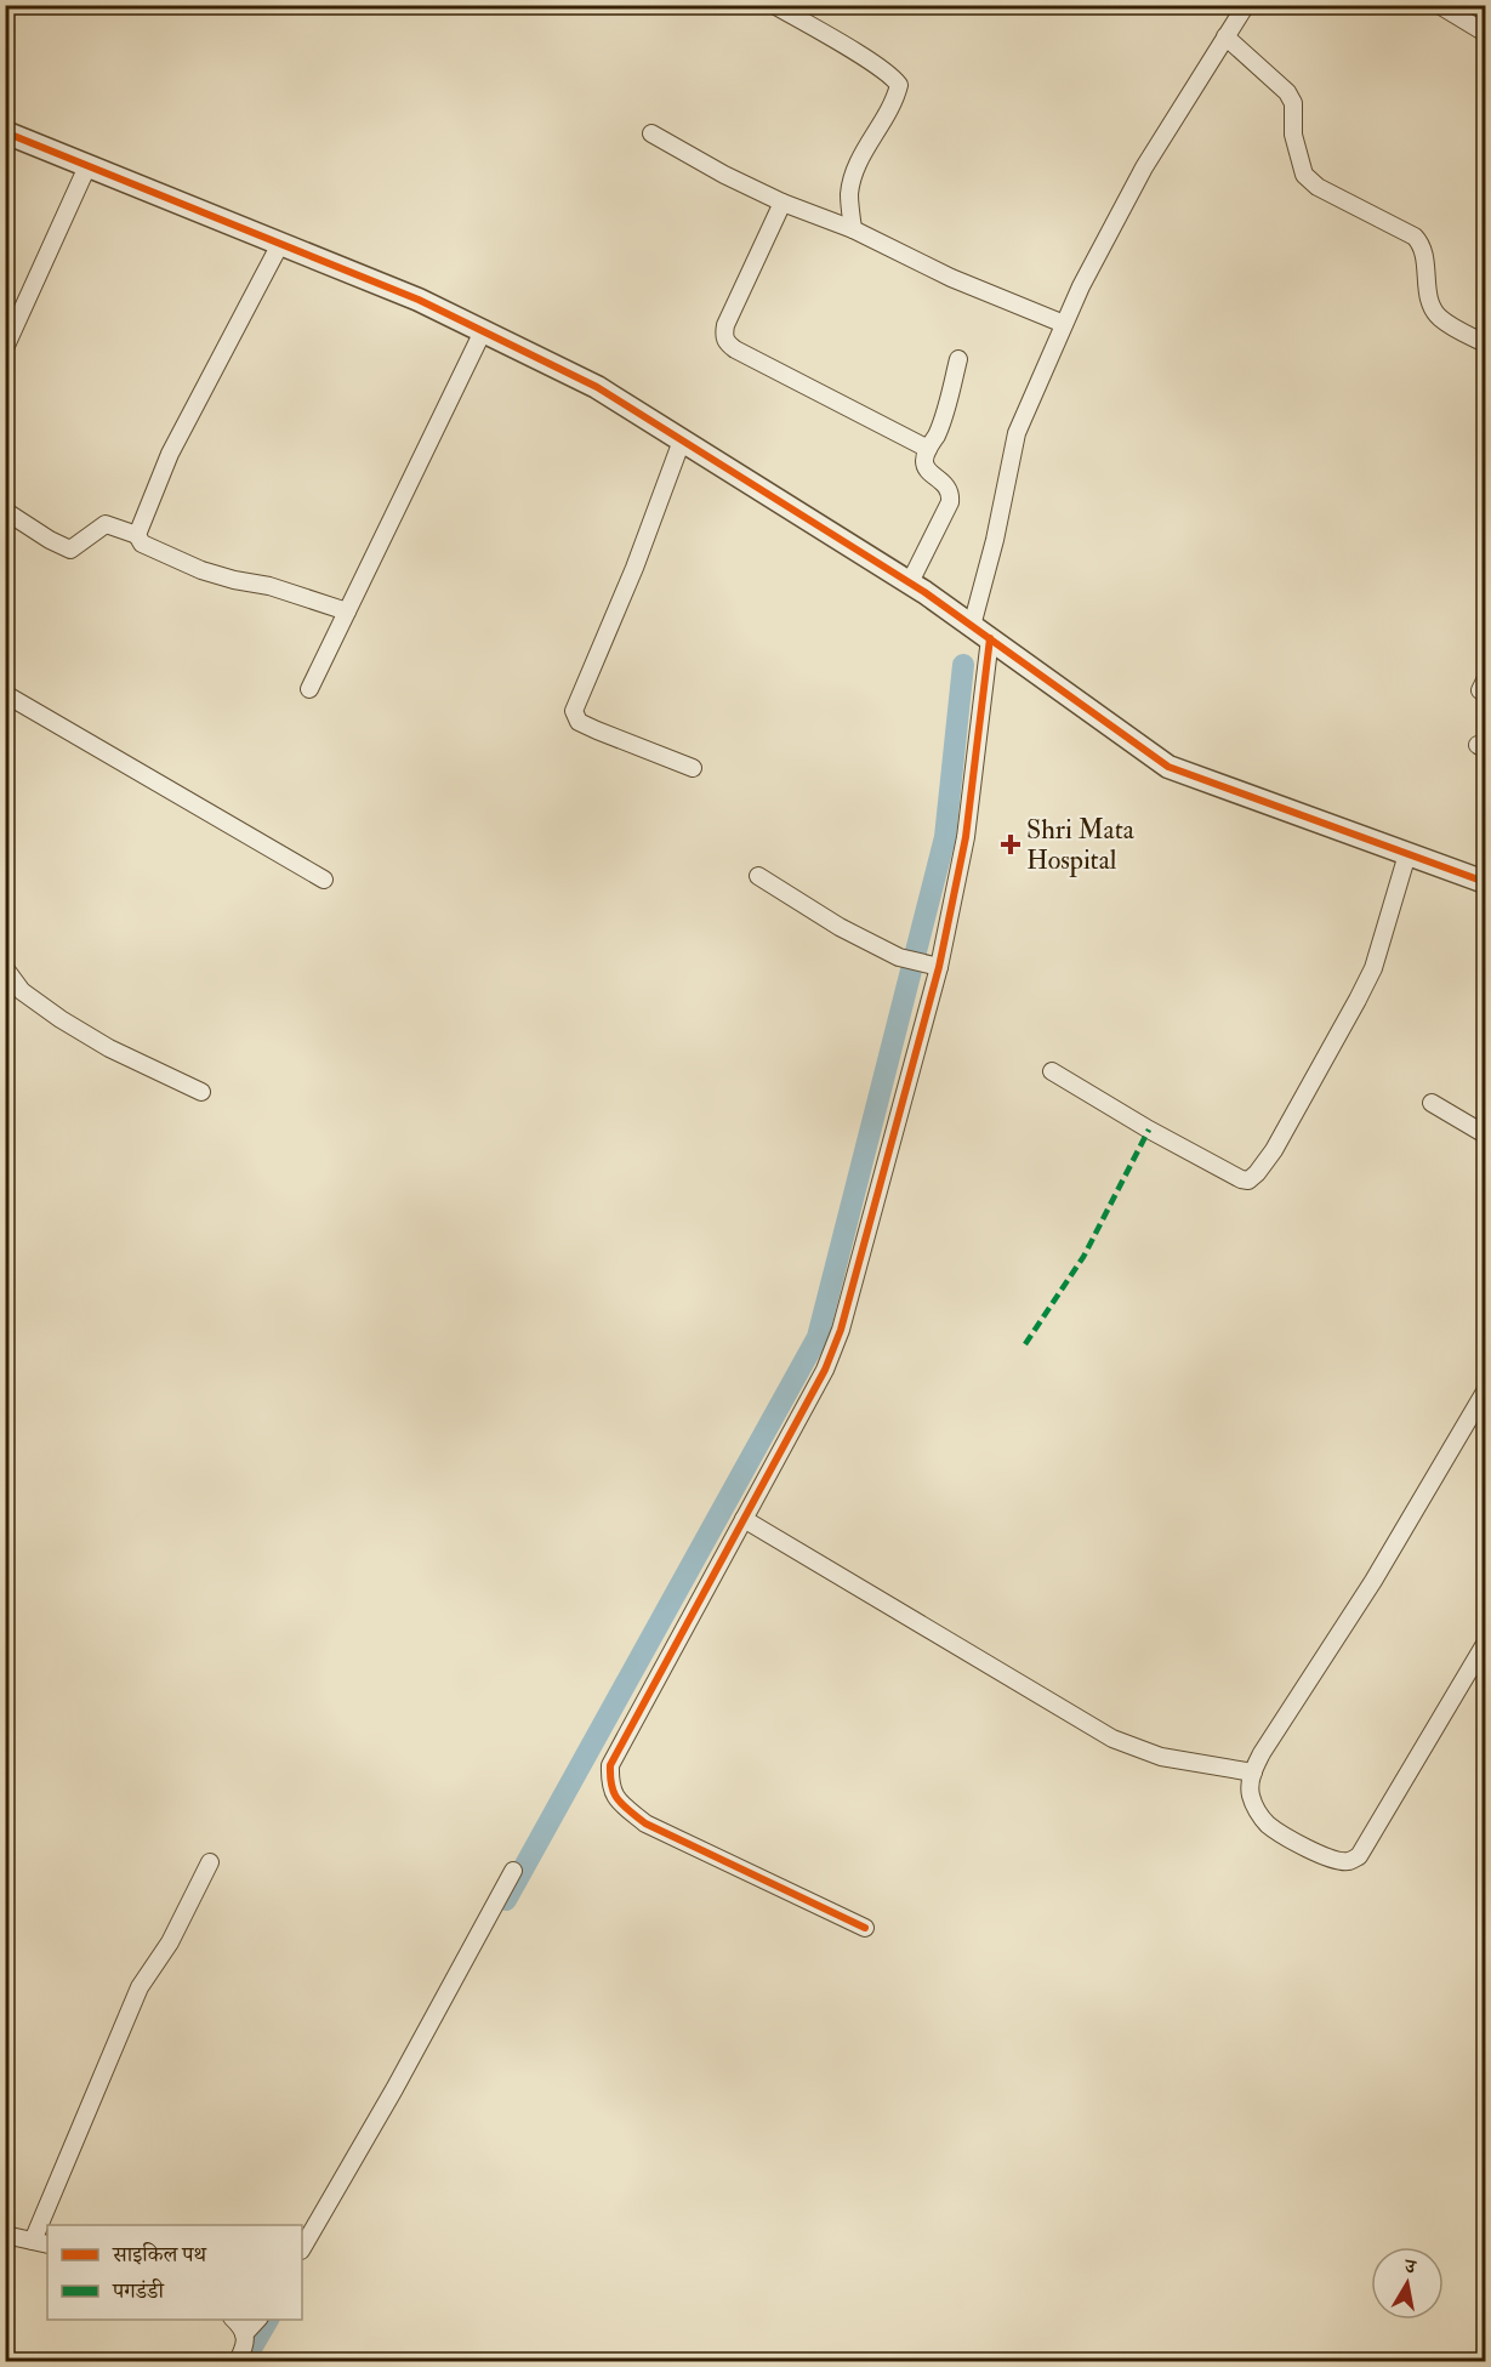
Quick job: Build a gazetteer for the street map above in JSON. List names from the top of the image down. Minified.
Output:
{"places":{"health":["Shri Mata Hospital"]},"legend":["साइकिल पथ","पगडंडी"],"north":"top"}
